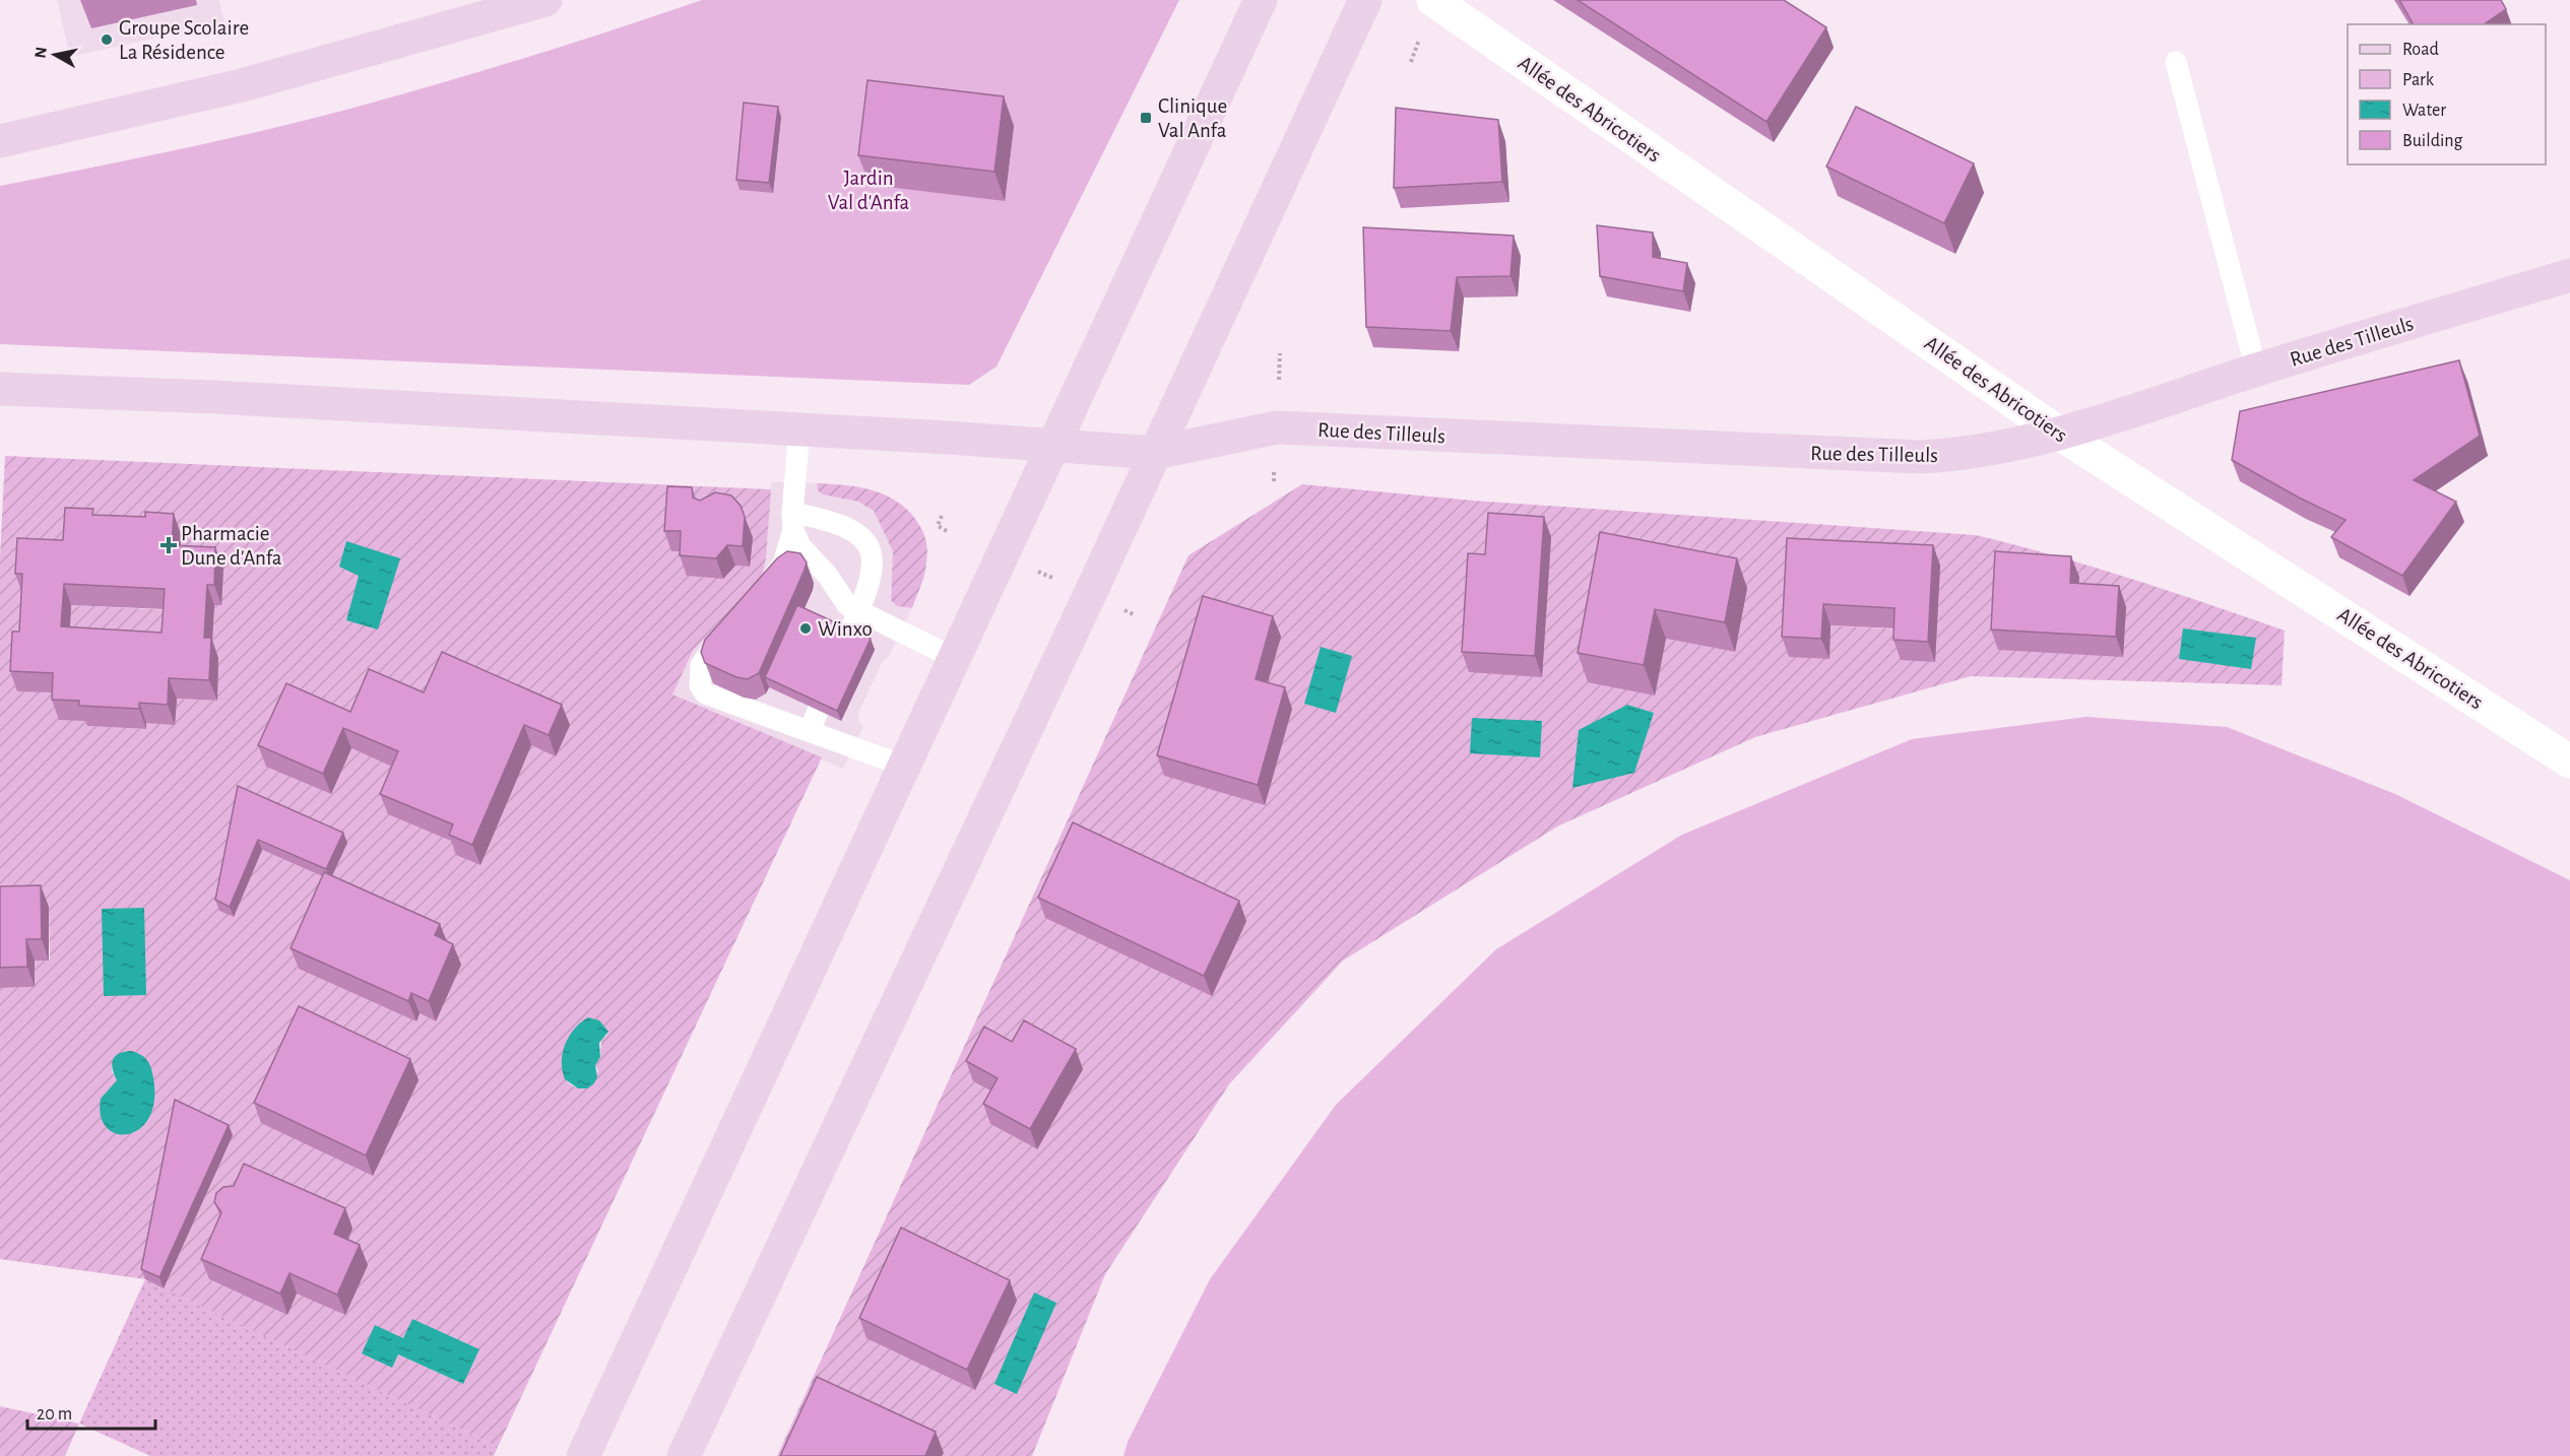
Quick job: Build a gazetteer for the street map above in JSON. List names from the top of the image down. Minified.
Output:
{"streets":{"main road":["Rue des Tilleuls"],"street":["Allée des Abricotiers"]},"crossings":[["Allée des Abricotiers","Rue des Tilleuls"]],"parks":["Jardin Val d'Anfa"],"places":{"other":["Groupe Scolaire La Résidence","Winxo"],"transit":["Clinique Val Anfa"],"health":["Pharmacie Dune d'Anfa"]},"legend":["Road","Park","Water","Building"],"scale_bar":"20 m","north":"left"}
